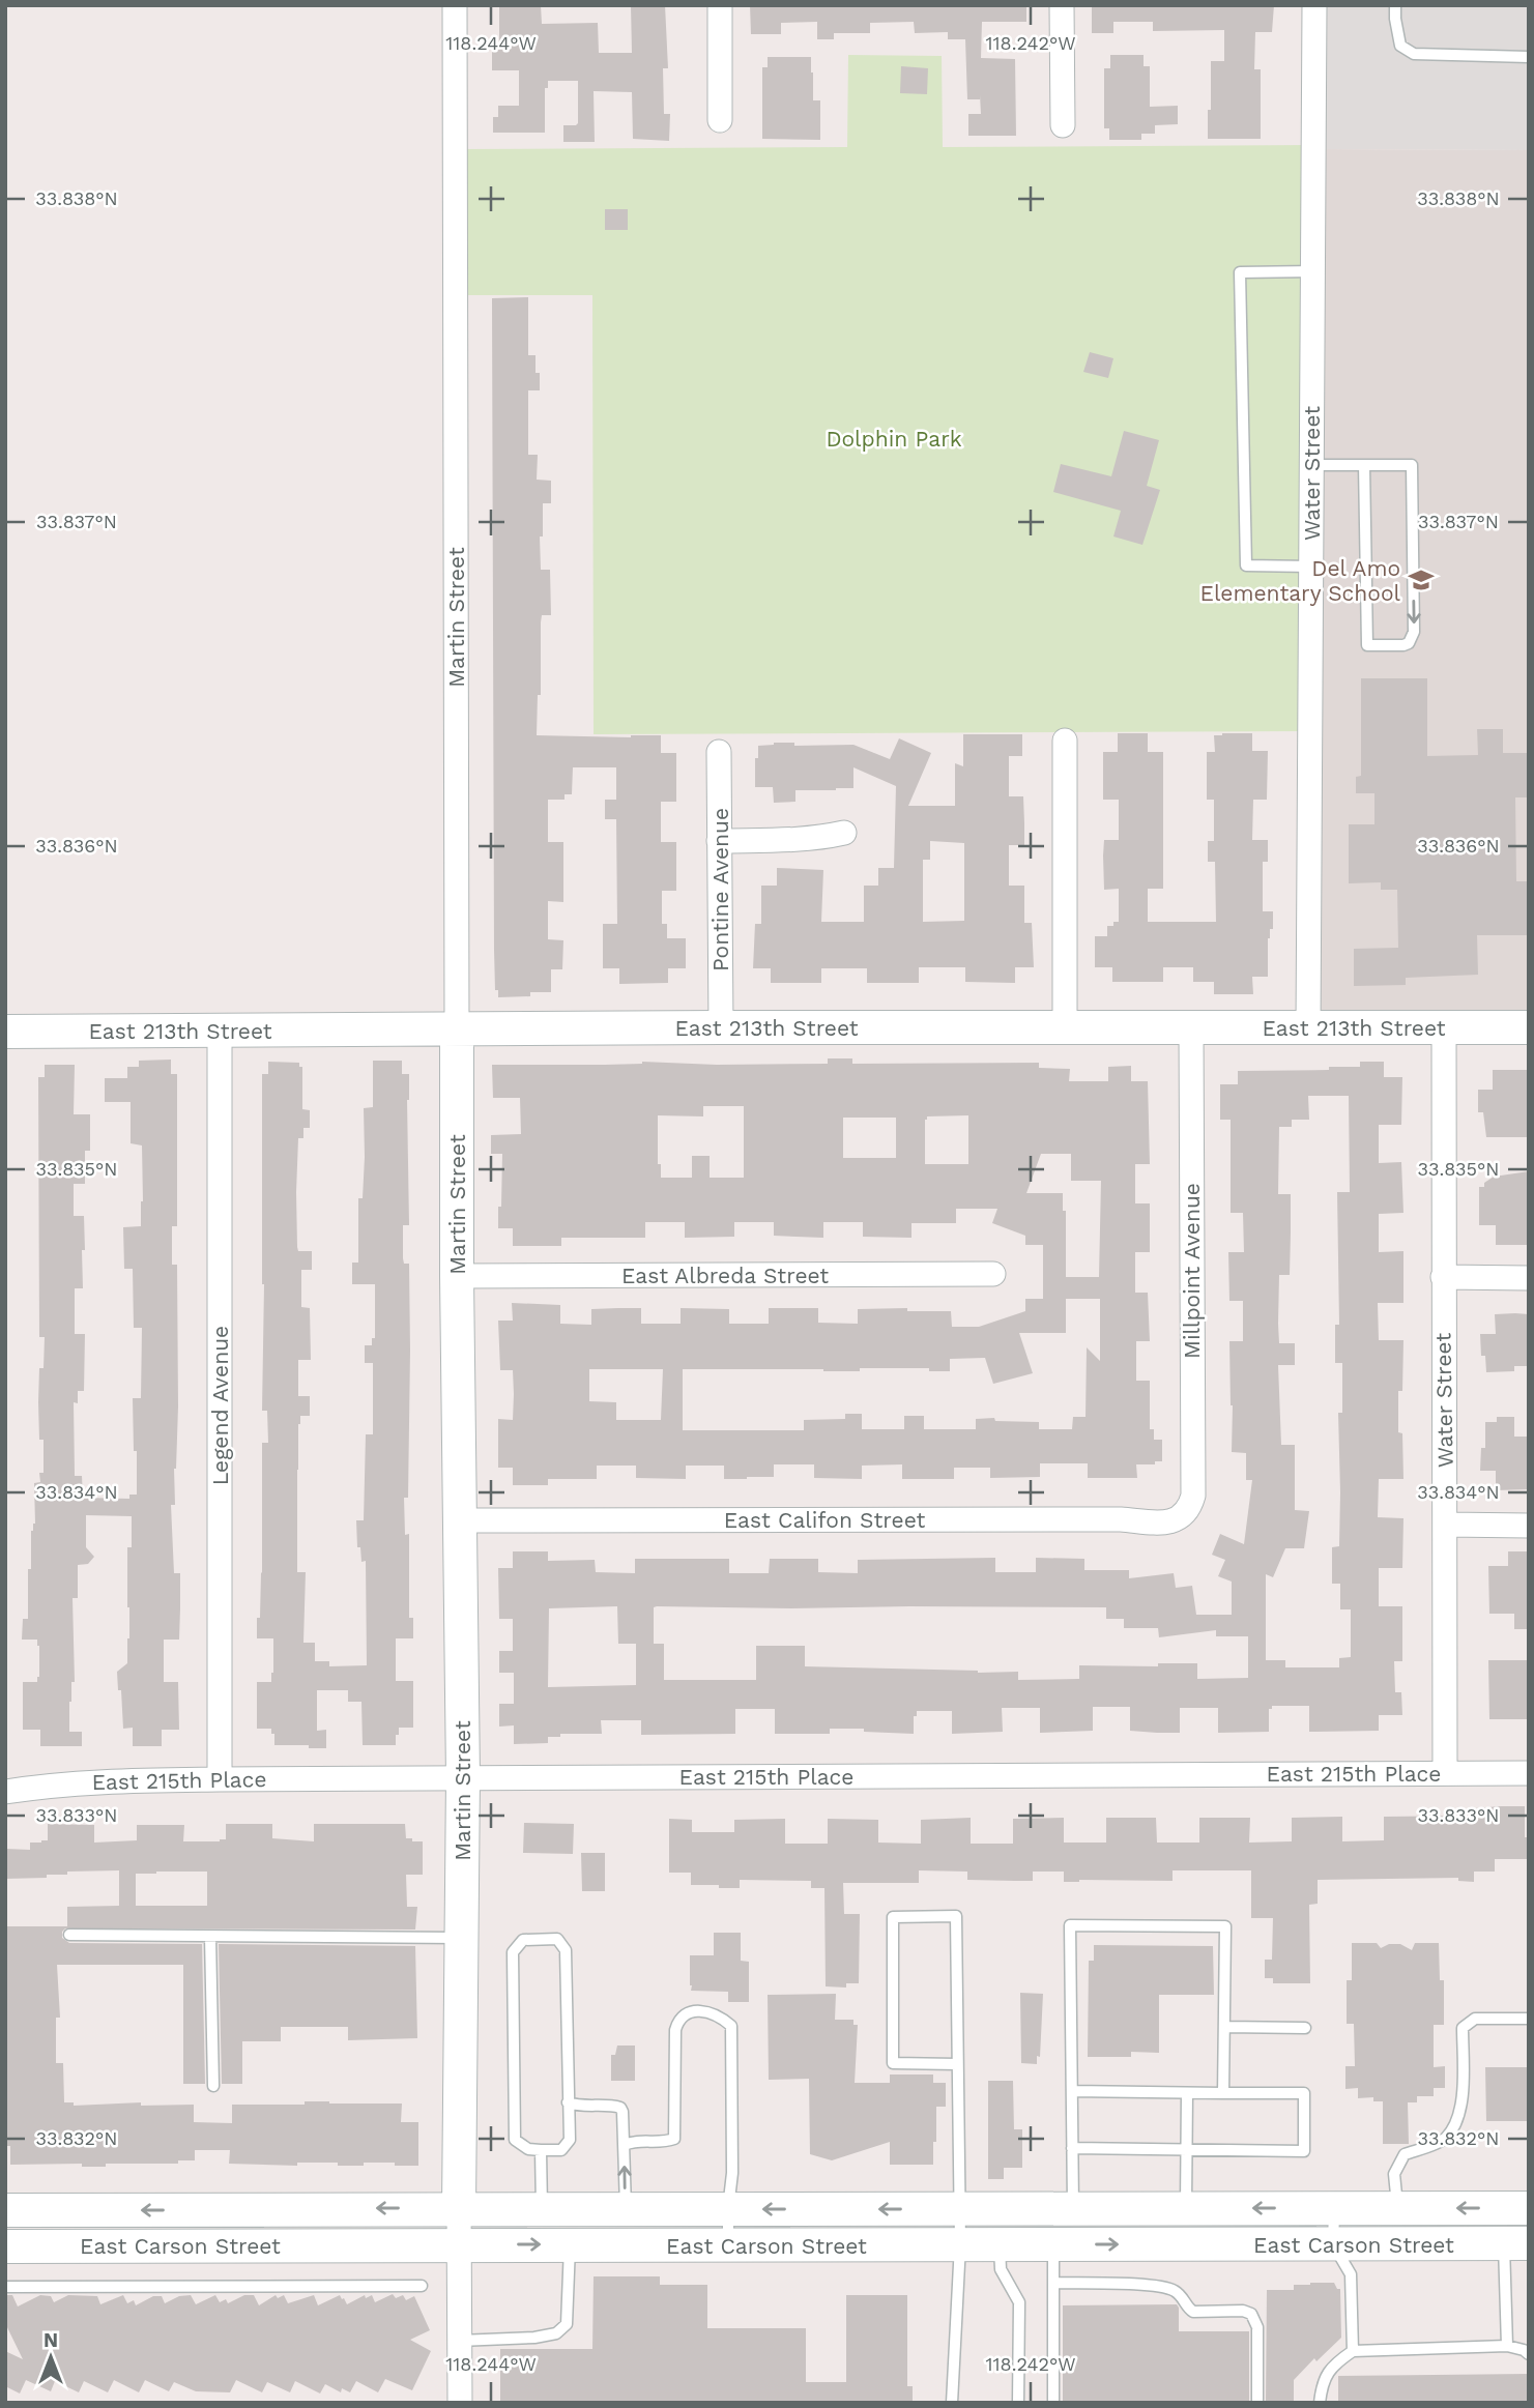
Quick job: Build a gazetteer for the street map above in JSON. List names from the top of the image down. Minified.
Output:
{"streets":{"main road":["Martin Street","East 213th Street","East Carson Street"],"street":["Water Street","Pontine Avenue","Millpoint Avenue","East Albreda Street","Legend Avenue","East Califon Street","East 215th Place"]},"crossings":[["Water Street","East 213th Street"],["Water Street","East 215th Place"],["Martin Street","East 213th Street"],["Martin Street","East Albreda Street"],["Martin Street","East Califon Street"],["Martin Street","East 215th Place"],["Martin Street","East Carson Street"],["Pontine Avenue","East 213th Street"],["East 213th Street","Millpoint Avenue"],["East 213th Street","Legend Avenue"],["Millpoint Avenue","East Califon Street"],["Legend Avenue","East 215th Place"]],"parks":["Dolphin Park"],"places":{"school or university":["Del Amo Elementary School"]},"north":"top","coordinates":["118.244°W","118.242°W","33.838°N","33.837°N","33.836°N","33.835°N","33.834°N","33.833°N","33.832°N"]}
